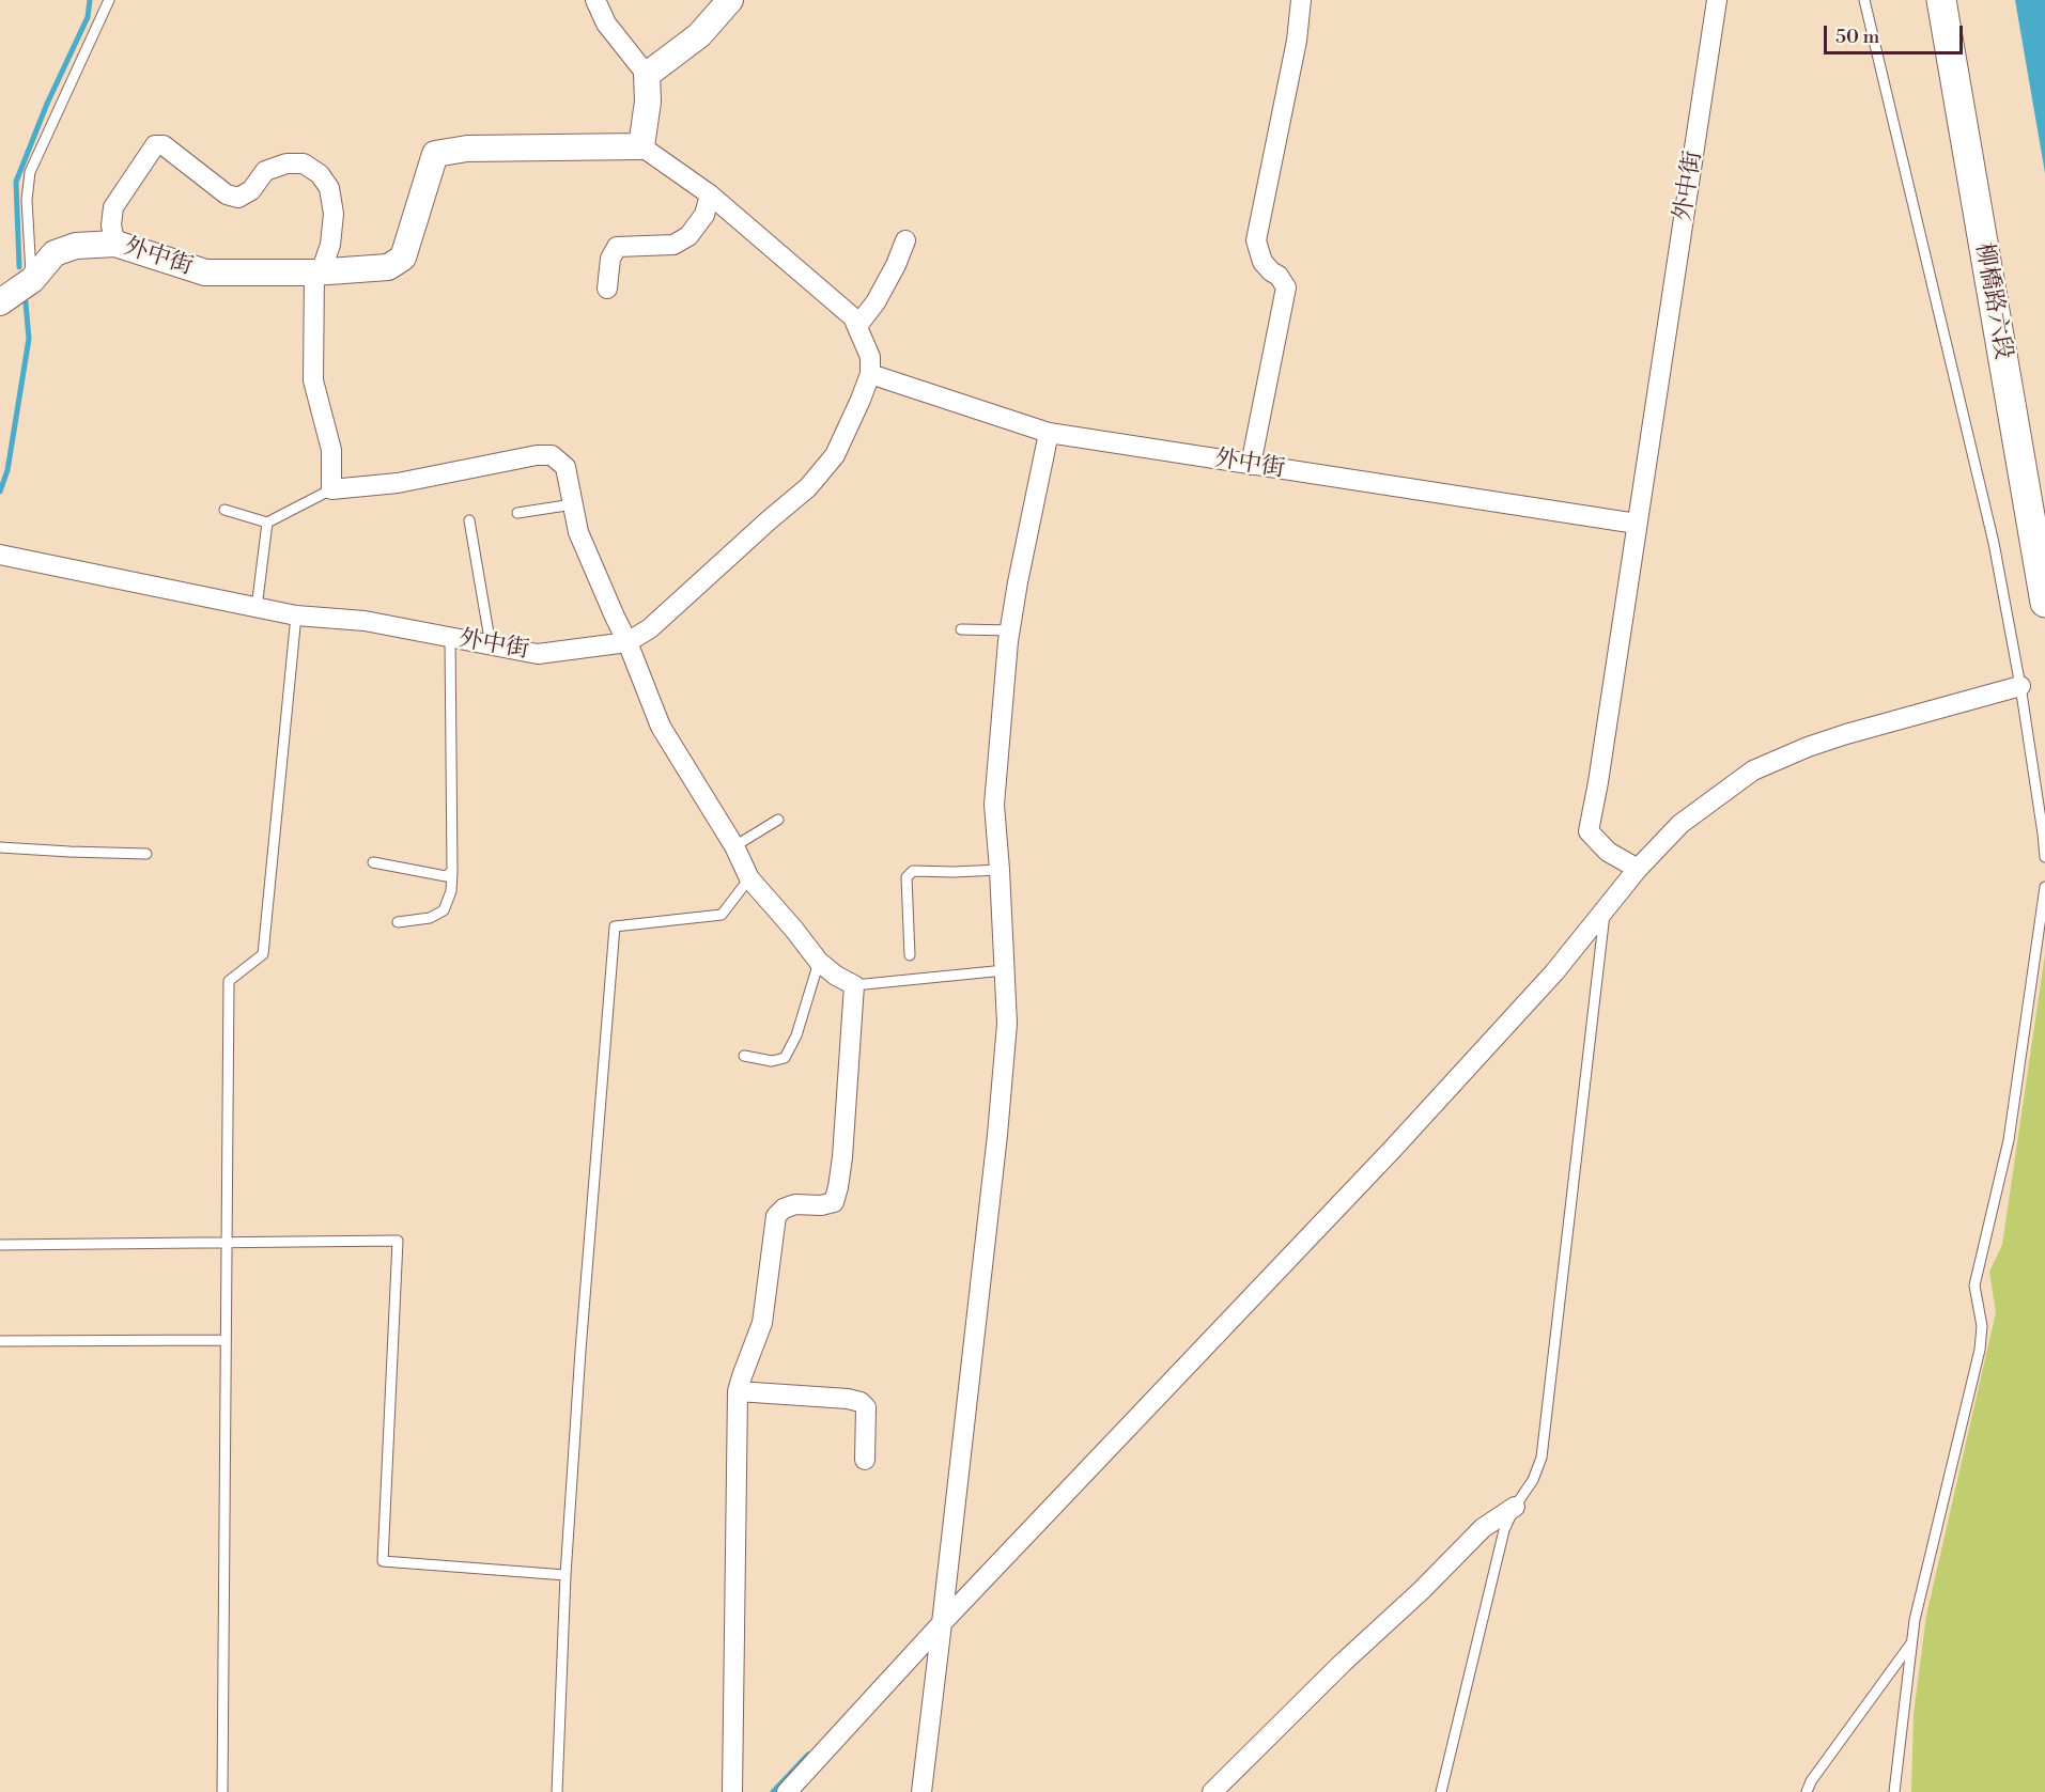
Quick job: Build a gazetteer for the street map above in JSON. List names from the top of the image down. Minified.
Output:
{"streets":{"main road":["柳橋路六段"],"street":["外中街"]},"scale_bar":"50 m"}
